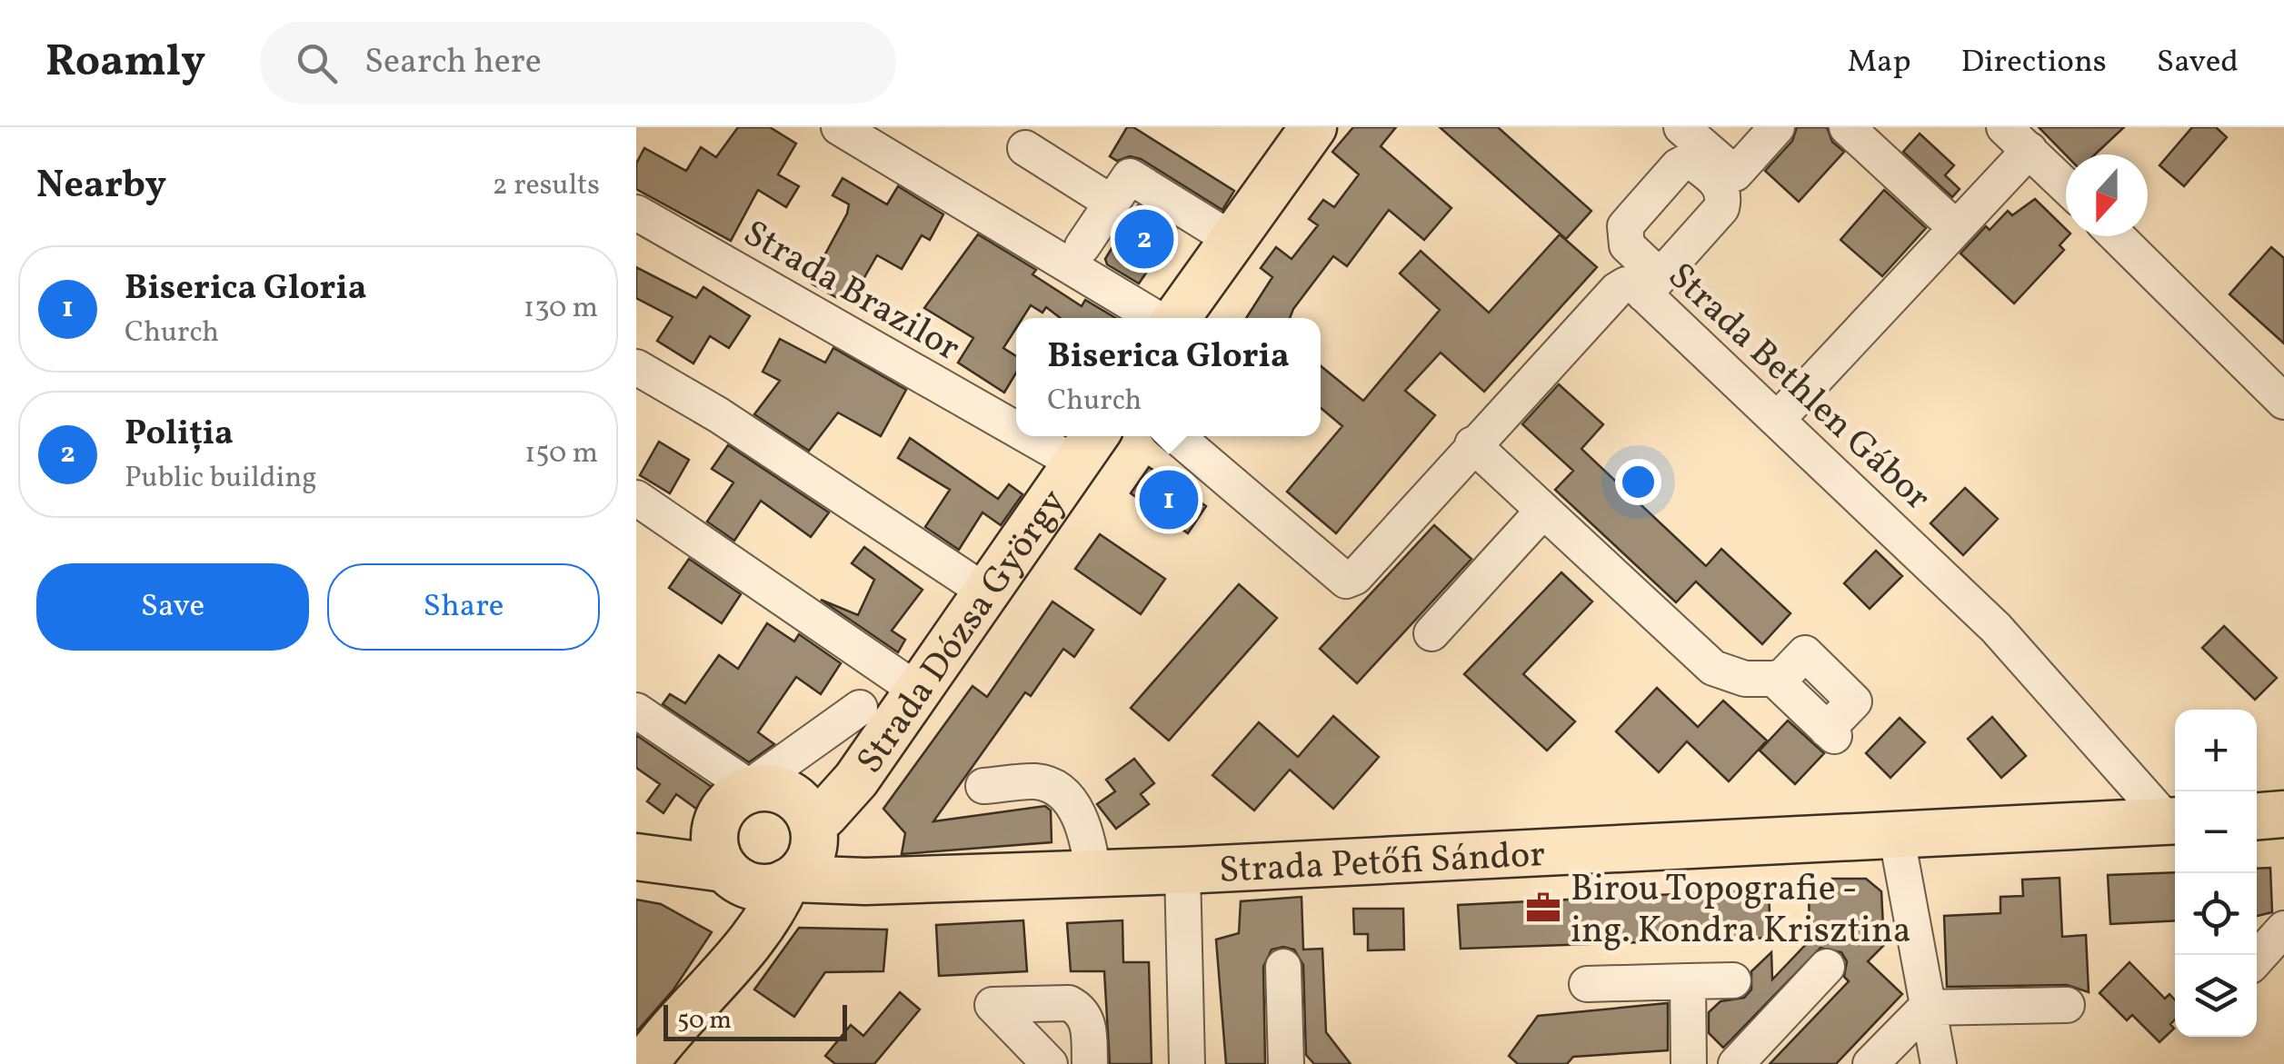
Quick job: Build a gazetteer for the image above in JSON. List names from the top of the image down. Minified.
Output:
{"streets":{"main road":["Strada Dózsa György","Strada Petőfi Sándor"],"street":["Strada Brazilor","Strada Bethlen Gábor"]},"crossings":[["Strada Bethlen Gábor","Strada Petőfi Sándor"],["Strada Dózsa György","Strada Petőfi Sándor"]],"places":{"office":["Birou Topografie - ing. Kondra Krisztina"]},"scale_bar":"50 m","north":"bottom","page":{"header":"Roamly","search":"Search here","nav":["Map","Directions","Saved"],"heading":["Nearby","2 results"],"pins":["2","1"],"list":[{"mark":"1","name":"Biserica Gloria","note":"Church","value":"130 m"},{"mark":"2","name":"Poliția","note":"Public building","value":"150 m"}],"popup":["Biserica Gloria","Church"],"buttons":["Save","Share"],"map_buttons":["+","−"],"scale":"50 m"}}
